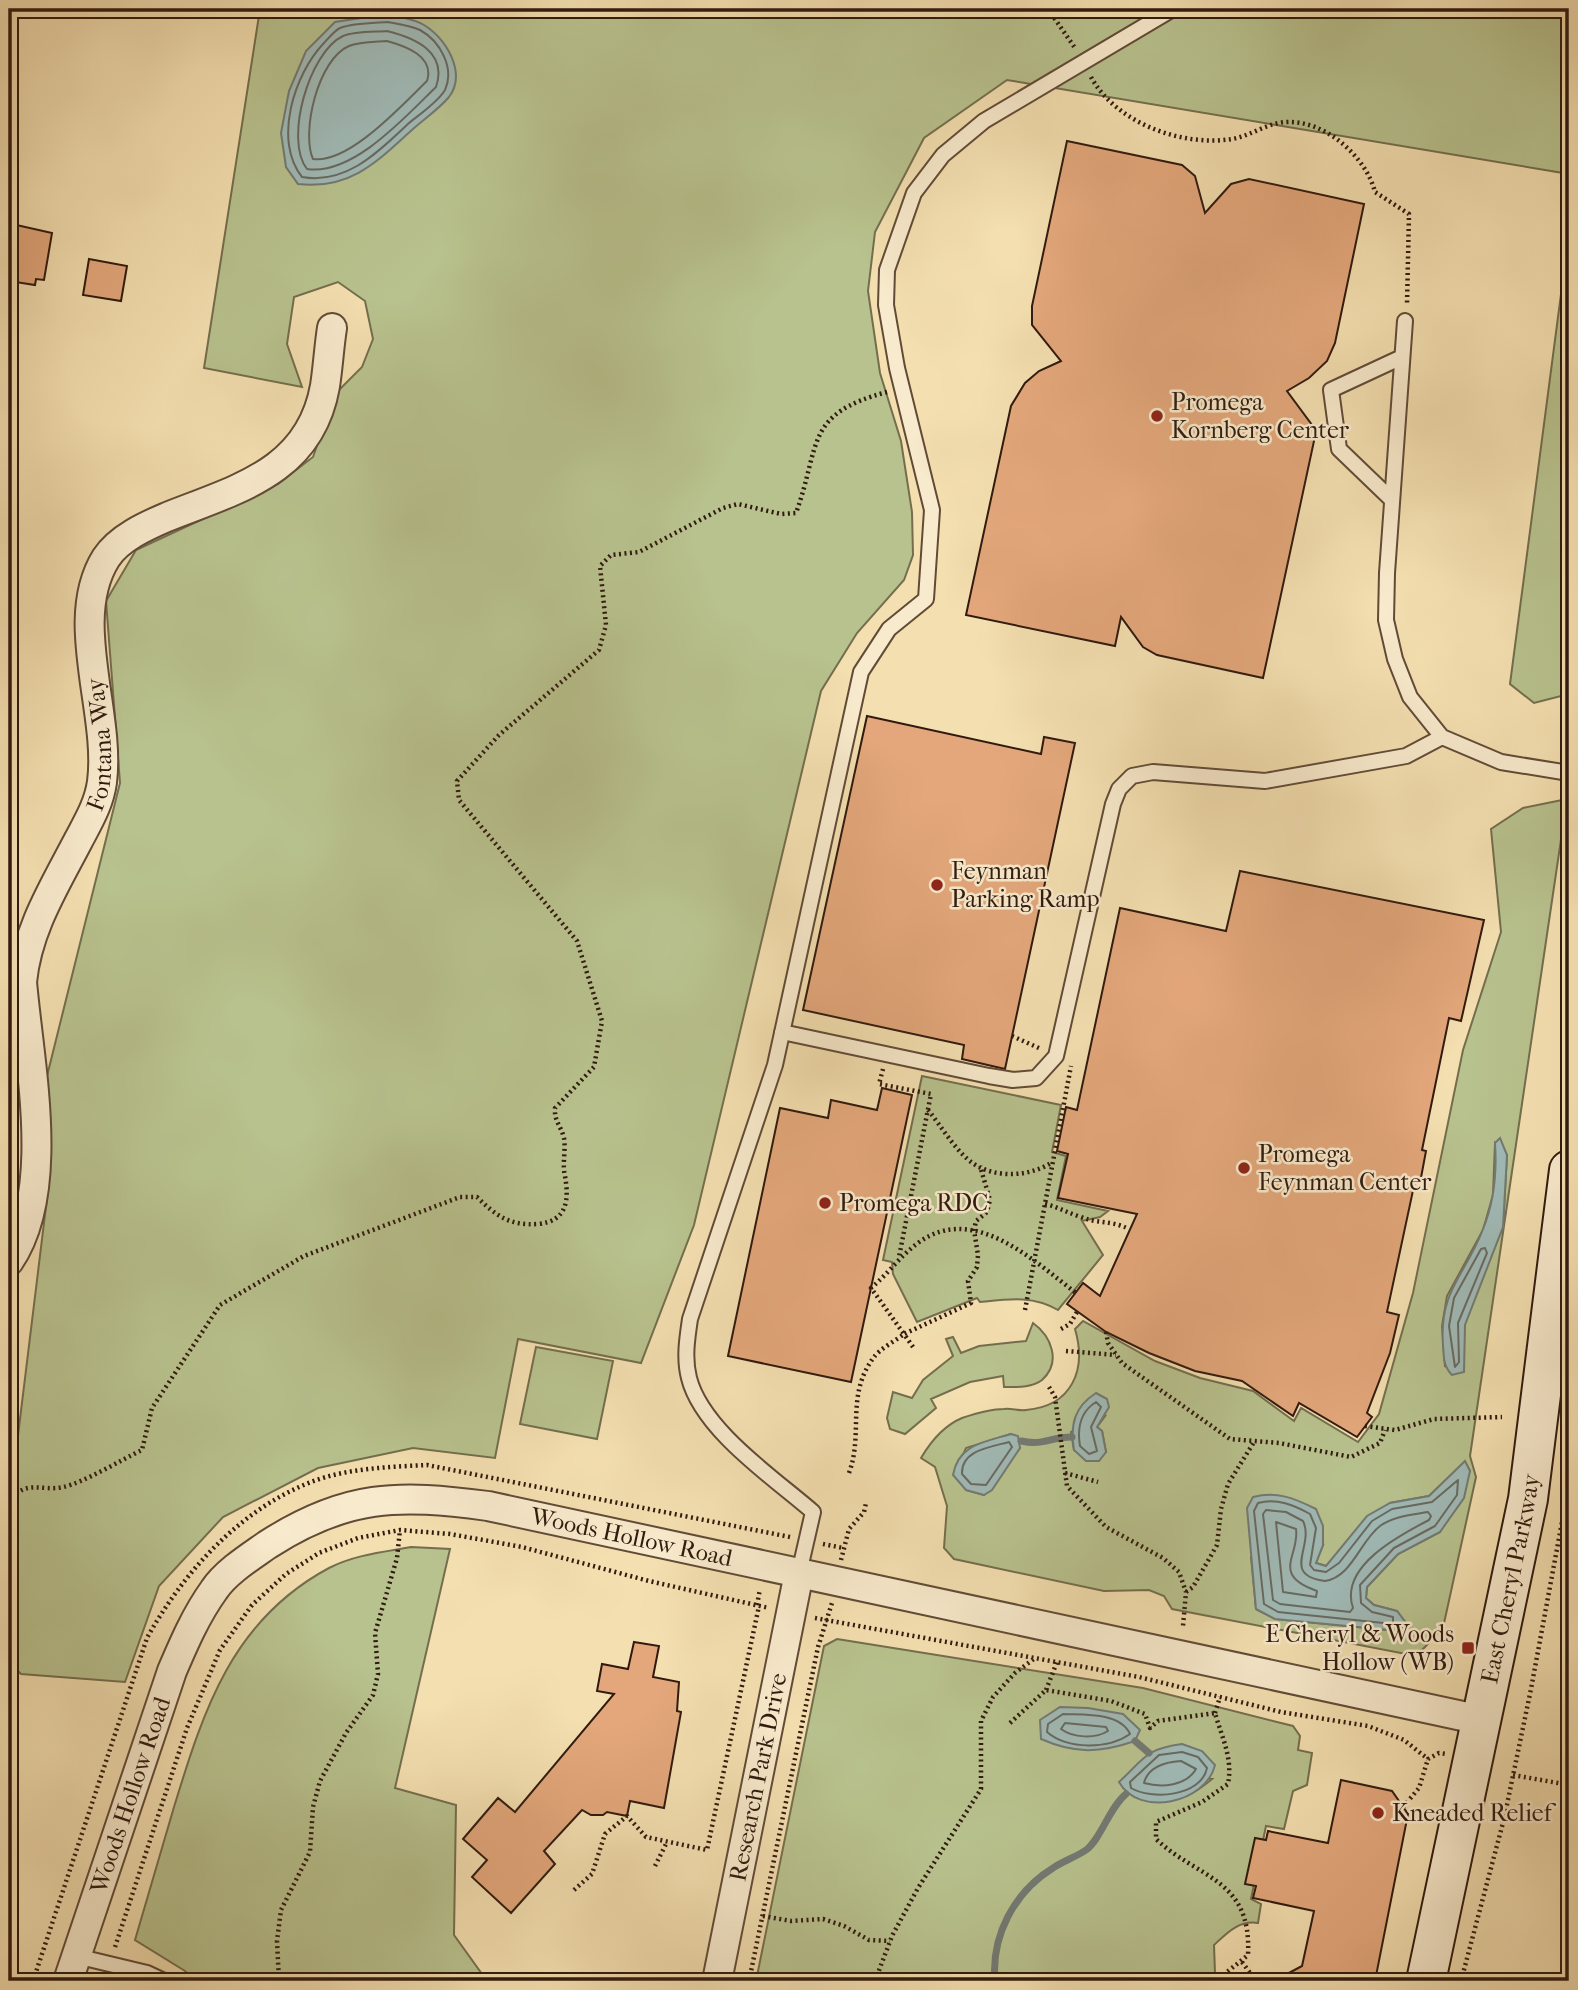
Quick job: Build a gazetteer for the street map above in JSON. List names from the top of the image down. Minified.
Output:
{"streets":{"street":["Fontana Way","Woods Hollow Road","East Cheryl Parkway","Research Park Drive"]},"crossings":[["Woods Hollow Road","East Cheryl Parkway"],["Woods Hollow Road","Research Park Drive"]],"places":{"other":["Promega Kornberg Center","Feynman Parking Ramp","Promega Feynman Center","Promega RDC","Kneaded Relief"],"transit":["E Cheryl & Woods Hollow (WB)"]}}
